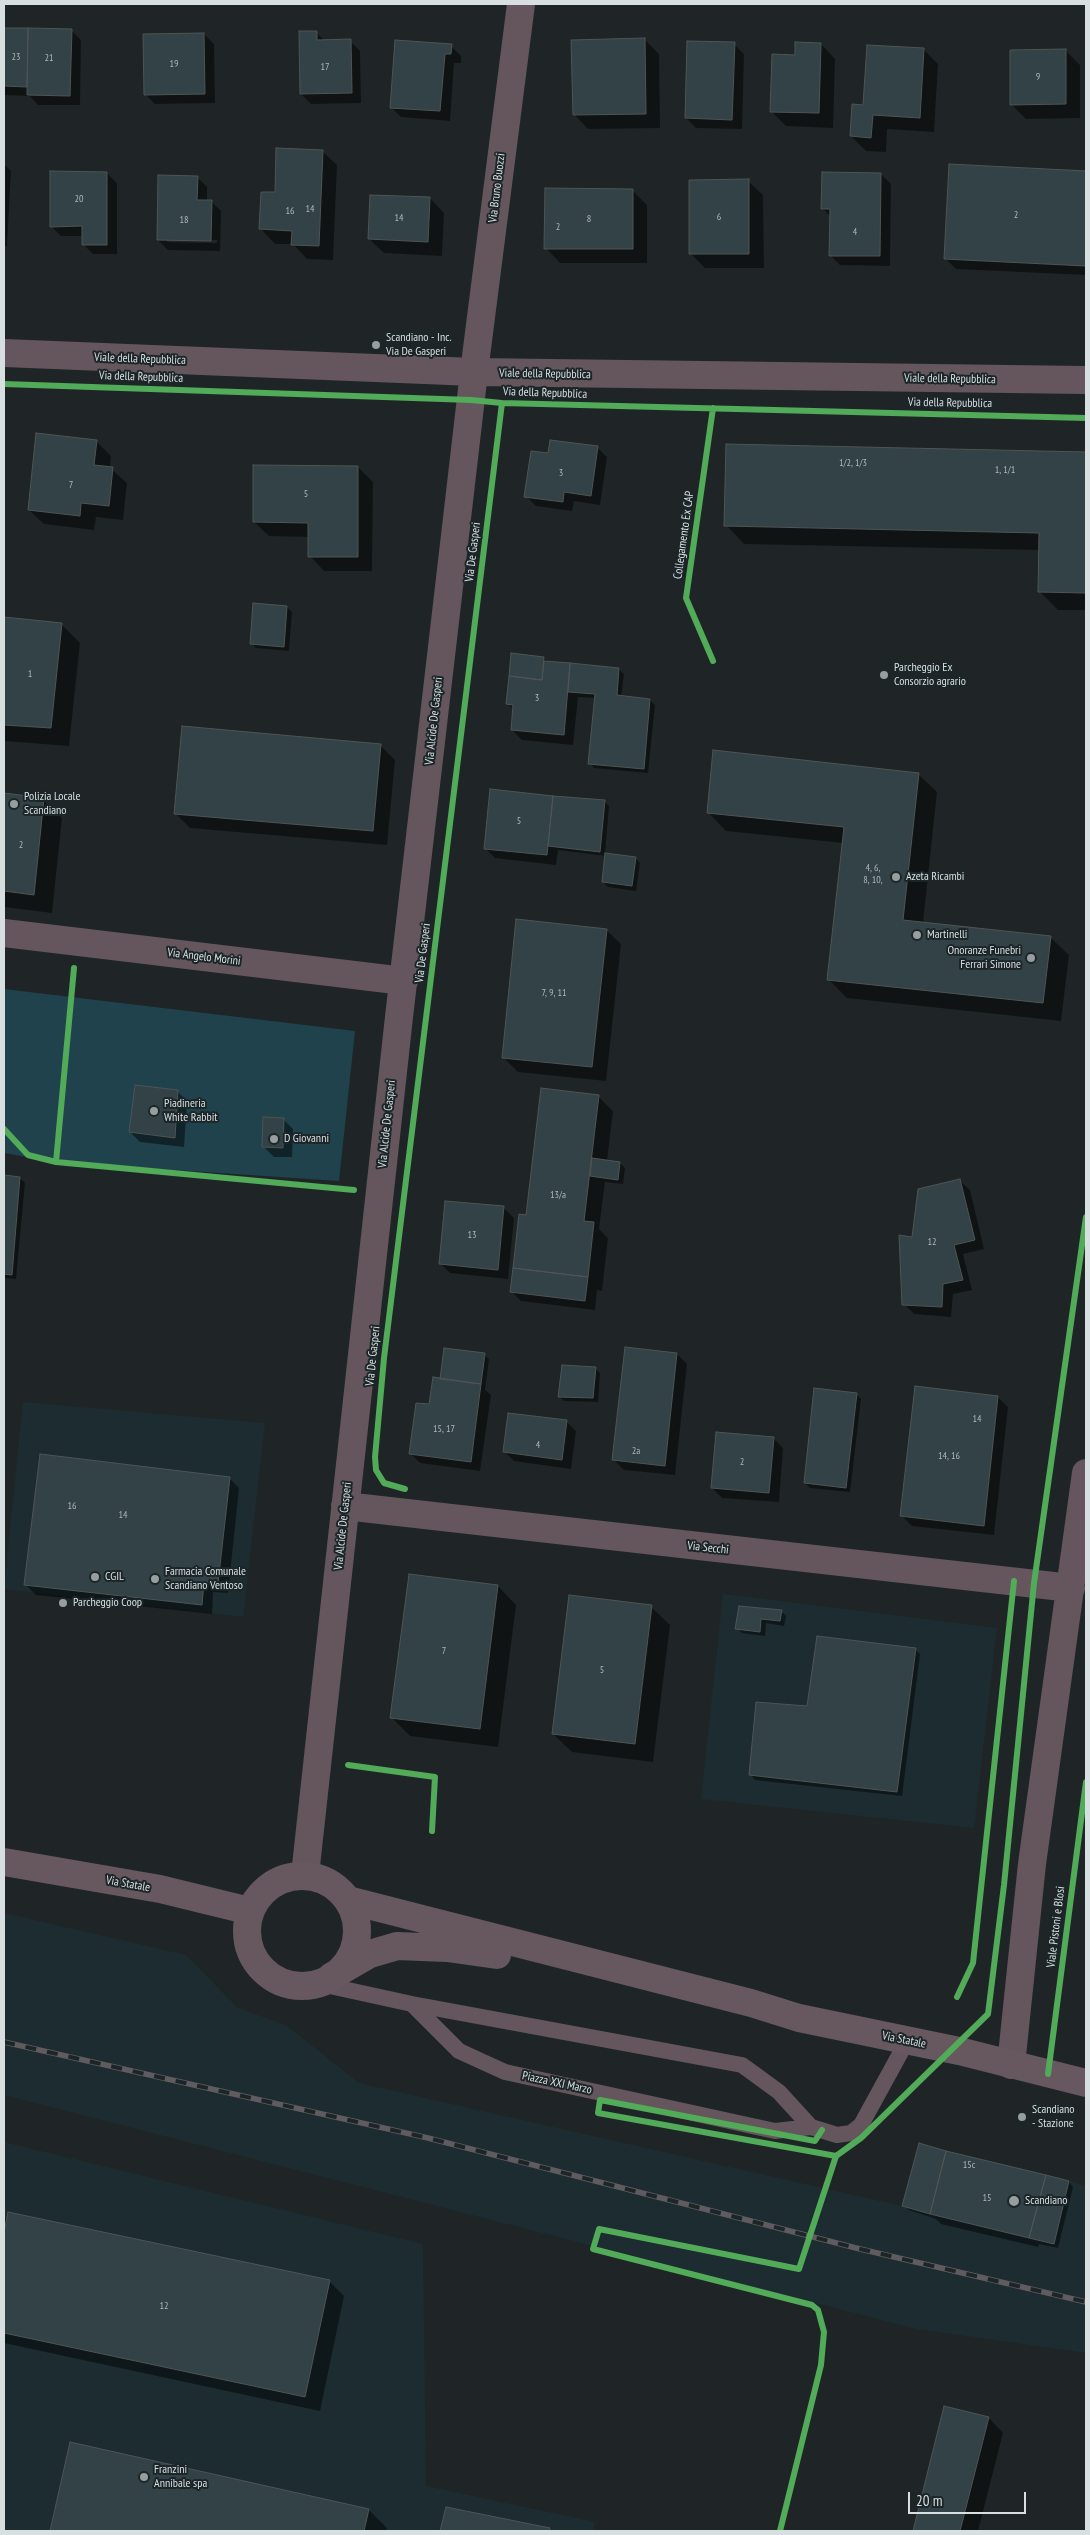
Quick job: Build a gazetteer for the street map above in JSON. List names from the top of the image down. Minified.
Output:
{"streets":{"main road":["Via Statale"],"street":["Via Bruno Buozzi","Viale della Repubblica","Via Alcide De Gasperi","Via Angelo Morini","Via Secchi"],"lane":["Piazza XXI Marzo"],"cycle path":["Via della Repubblica","Collegamento Ex CAP","Viale Pistoni e Blosi"]},"crossings":[["Via Bruno Buozzi","Viale della Repubblica"],["Via Bruno Buozzi","Via Alcide De Gasperi"],["Viale della Repubblica","Via Alcide De Gasperi"],["Via Alcide De Gasperi","Via Angelo Morini"],["Via Alcide De Gasperi","Via Secchi"],["Via Alcide De Gasperi","Via Statale"],["Via Alcide De Gasperi","Piazza XXI Marzo"],["Via Statale","Piazza XXI Marzo"]],"places":["Scandiano - Inc. Via De Gasperi","Parcheggio Ex Consorzio agrario","Polizia Locale Scandiano","Azeta Ricambi","Martinelli","Onoranze Funebri Ferrari Simone","Piadineria White Rabbit","D Giovanni","CGIL","Farmacia Comunale Scandiano Ventoso","Parcheggio Coop","Scandiano - Stazione","Scandiano","Franzini Annibale spa"],"house_numbers":["23","21","19","17","9","20","14","16","2","6","14","8","18","2","4","1/2, 1/3","1, 1/1","3","7","5","1","3","5","2","4, 6, 8, 10,","7, 9, 11","13/a","13","12","14","15, 17","4","2a","14, 16","2","16","14","7","5","15c","15","12"],"scale_bar":"20 m"}
